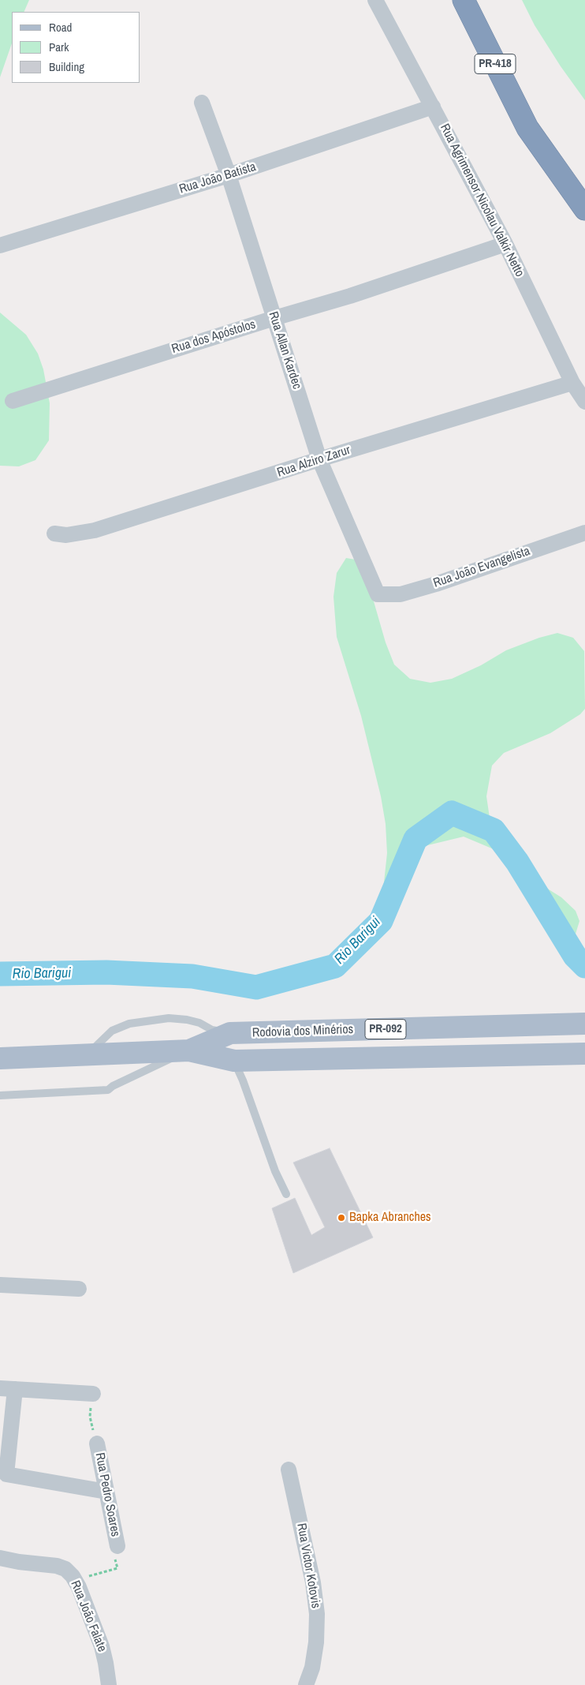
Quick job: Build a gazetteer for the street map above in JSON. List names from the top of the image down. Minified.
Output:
{"streets":{"highway":["PR-418"],"main road":["PR-092","Rodovia dos Minérios"],"street":["Rua João Batista","Rua Agrimensor Nicolau Valkir Netto","Rua dos Apóstolos","Rua Allan Kardec","Rua Alziro Zarur","Rua João Evangelista","Rua Pedro Soares","Rua Victor Kotovis","Rua João Falate"]},"crossings":[["Rua João Batista","Rua Agrimensor Nicolau Valkir Netto"],["Rua João Batista","Rua Allan Kardec"],["Rua Agrimensor Nicolau Valkir Netto","Rua dos Apóstolos"],["Rua Agrimensor Nicolau Valkir Netto","Rua Alziro Zarur"],["Rua dos Apóstolos","Rua Allan Kardec"],["Rua Allan Kardec","Rua Alziro Zarur"],["Rua Allan Kardec","Rua João Evangelista"]],"water":["Rio Barigui"],"places":["Bapka Abranches"],"legend":["Road","Park","Building"]}
